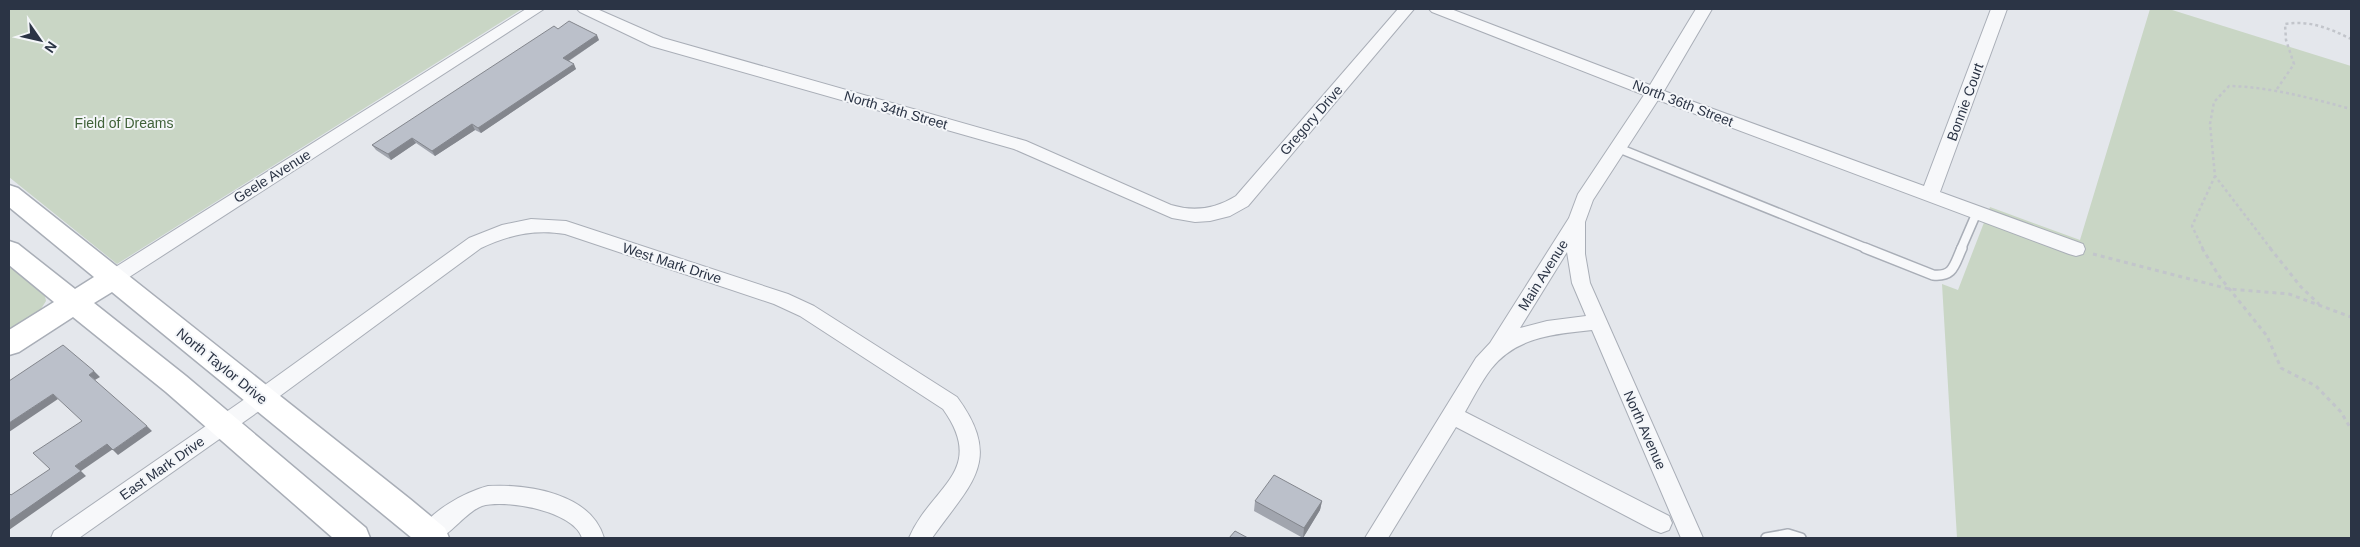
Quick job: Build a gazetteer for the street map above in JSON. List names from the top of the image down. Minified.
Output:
{"streets":{"main road":["Geele Avenue","North Taylor Drive"],"street":["Bonnie Court","North 36th Street","North 34th Street","Gregory Drive","West Mark Drive","Main Avenue","North Avenue","East Mark Drive"]},"crossings":[["Bonnie Court","North 36th Street"],["North 36th Street","Main Avenue"],["North 34th Street","Gregory Drive"],["Geele Avenue","North Taylor Drive"],["West Mark Drive","North Taylor Drive"],["West Mark Drive","East Mark Drive"],["Main Avenue","North Avenue"],["North Taylor Drive","East Mark Drive"]],"parks":["Field of Dreams"],"north":"bottom right"}
